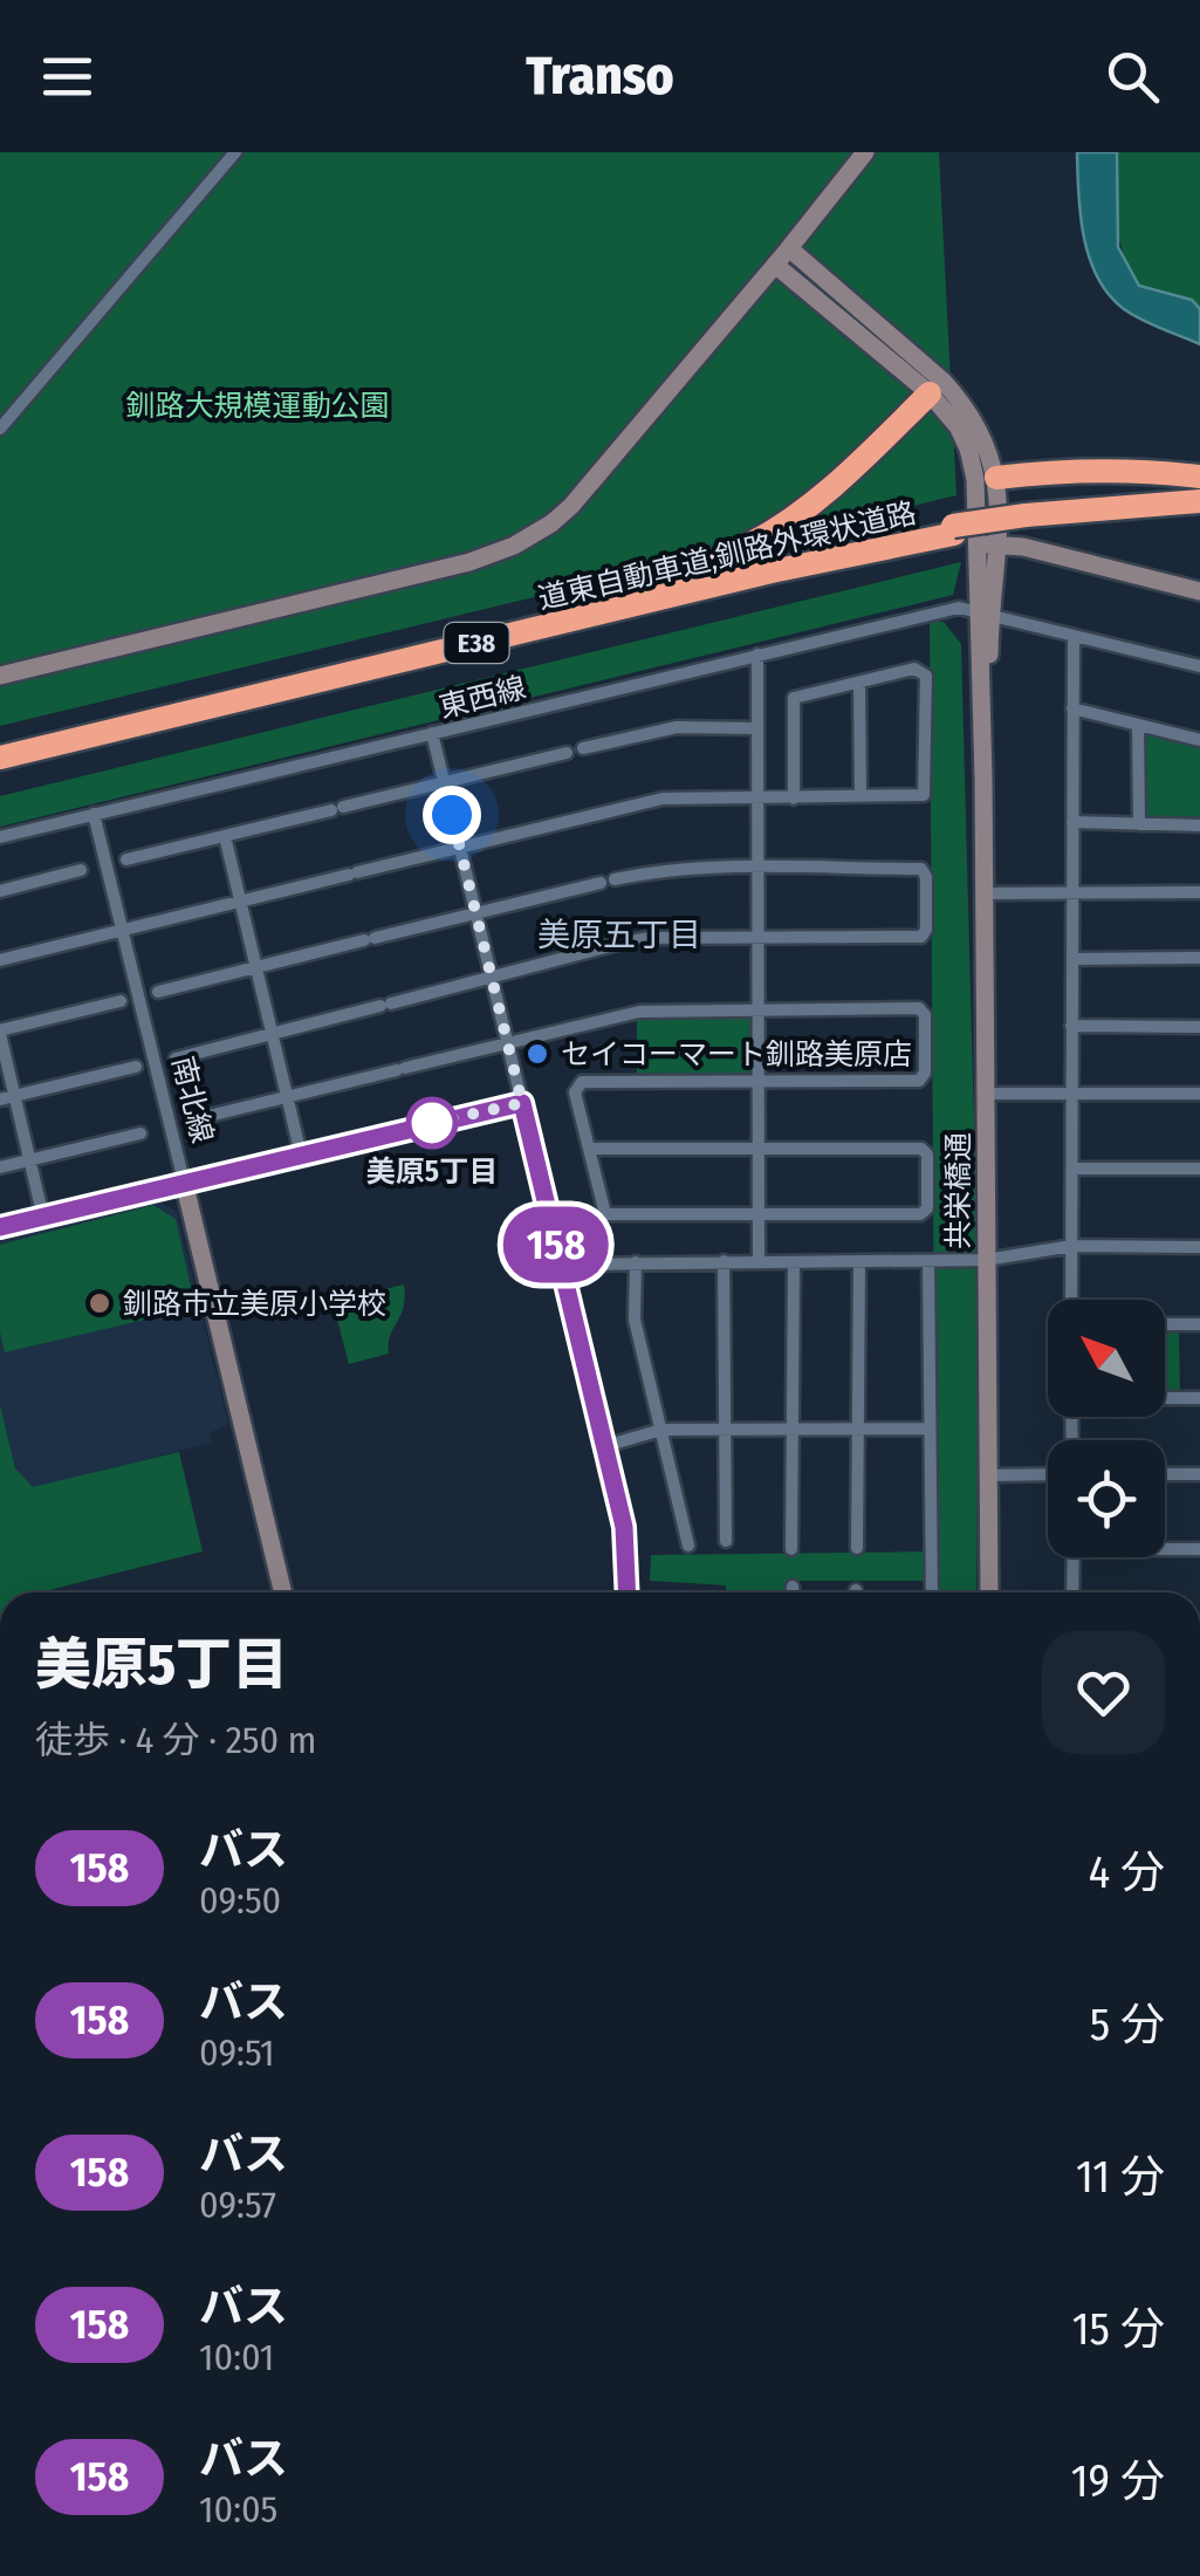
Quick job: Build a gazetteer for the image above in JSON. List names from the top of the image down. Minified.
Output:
{"streets":{"highway":["道東自動車道;釧路外環状道路","E38"],"street":["東西線","南北線","共栄橋通"]},"crossings":[["東西線","南北線"],["東西線","共栄橋通"]],"districts":["美原五丁目"],"parks":["釧路大規模運動公園"],"places":["セイコーマート釧路美原店","美原5丁目","釧路市立美原小学校"],"lines":["bus line 158"],"north":"top left","page":{"header":"Transo","on_map":"158","heading":["美原5丁目","徒歩 · 4 分 · 250 m"],"list":[{"mark":"158","name":"バス","note":"09:50","value":"4 分"},{"mark":"158","name":"バス","note":"09:51","value":"5 分"},{"mark":"158","name":"バス","note":"09:57","value":"11 分"},{"mark":"158","name":"バス","note":"10:01","value":"15 分"},{"mark":"158","name":"バス","note":"10:05","value":"19 分"}]}}
